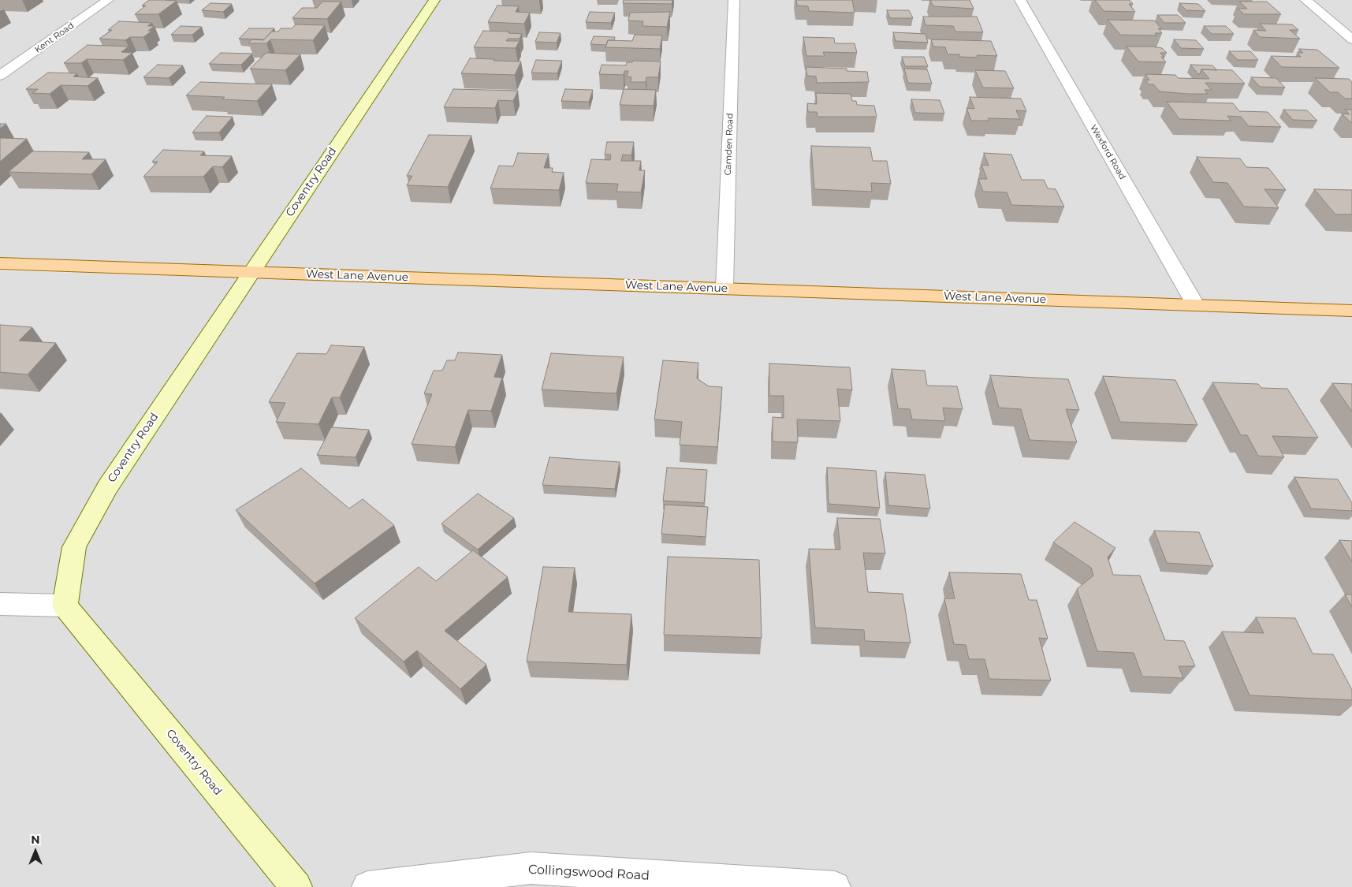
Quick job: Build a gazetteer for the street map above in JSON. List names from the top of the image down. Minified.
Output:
{"streets":{"main road":["West Lane Avenue"],"street":["Kent Road","Camden Road","Wexford Road","Coventry Road","Collingswood Road"]},"crossings":[["Camden Road","West Lane Avenue"],["Wexford Road","West Lane Avenue"],["Coventry Road","West Lane Avenue"]],"north":"top"}
